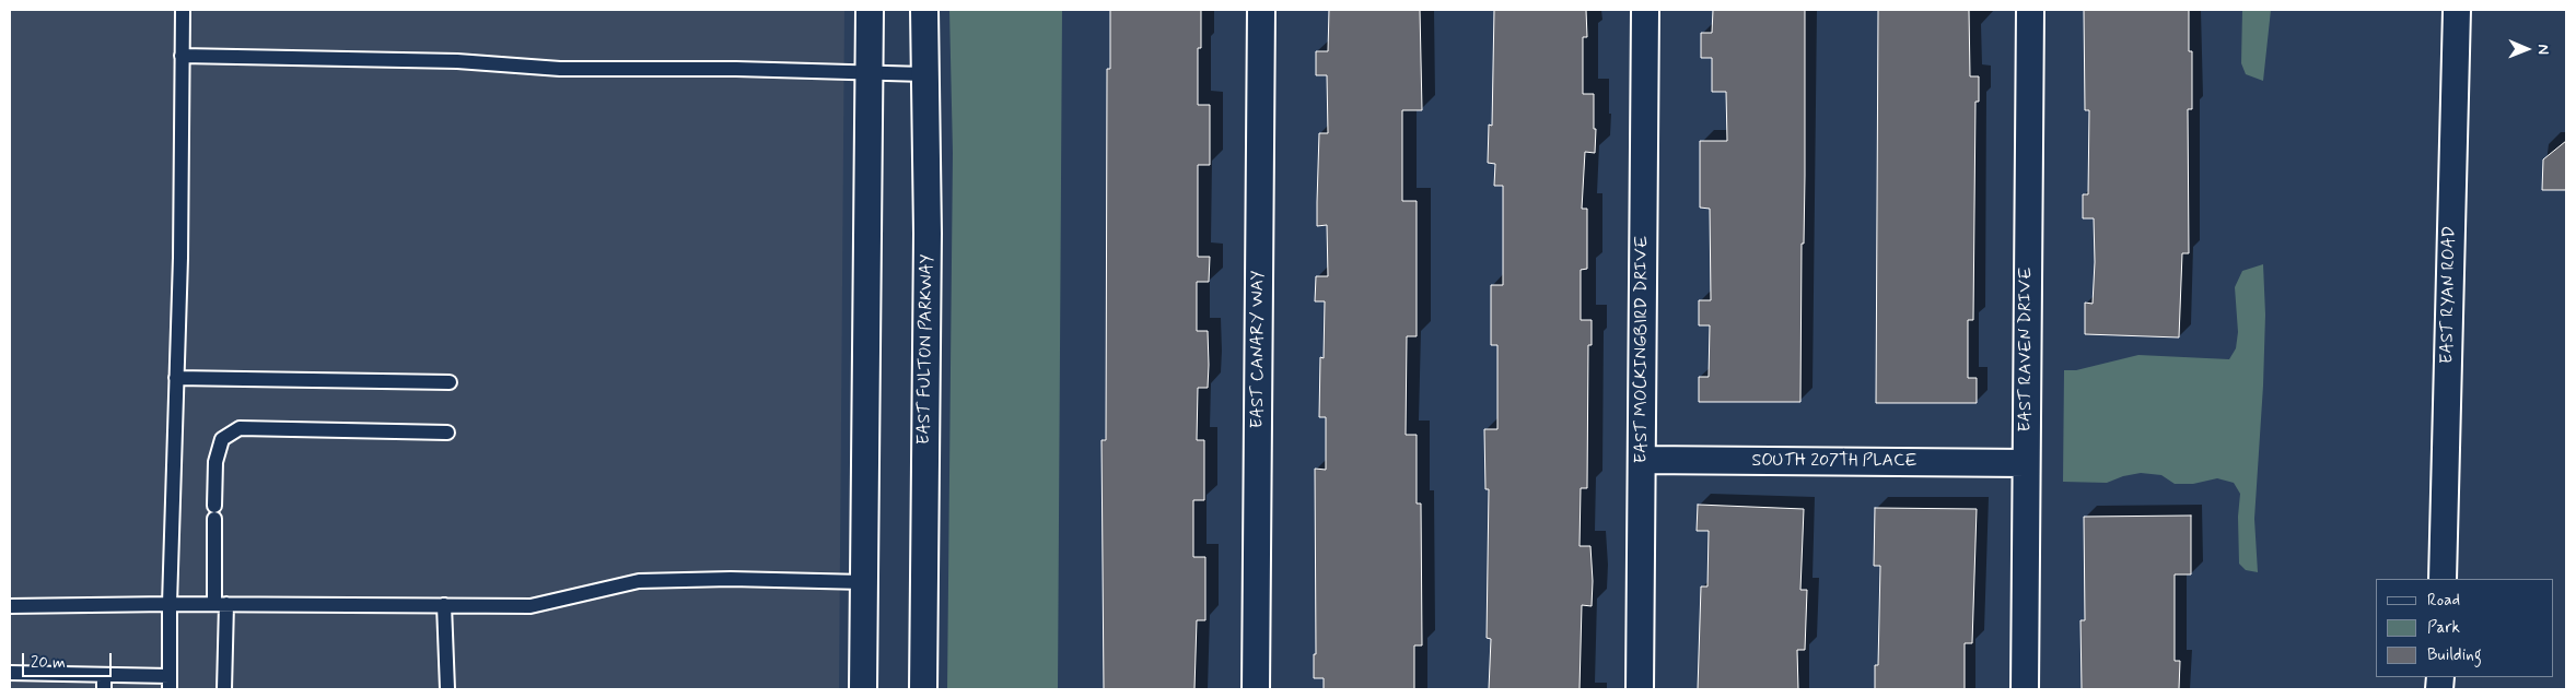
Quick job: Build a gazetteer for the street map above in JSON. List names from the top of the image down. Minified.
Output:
{"streets":{"street":["EAST RYAN ROAD","EAST FULTON PARKWAY","EAST CANARY WAY","EAST MOCKINGBIRD DRIVE","EAST RAVEN DRIVE","SOUTH 207TH PLACE"]},"crossings":[["EAST MOCKINGBIRD DRIVE","SOUTH 207TH PLACE"],["EAST RAVEN DRIVE","SOUTH 207TH PLACE"]],"legend":["Road","Park","Building"],"scale_bar":"20 m","north":"right"}
